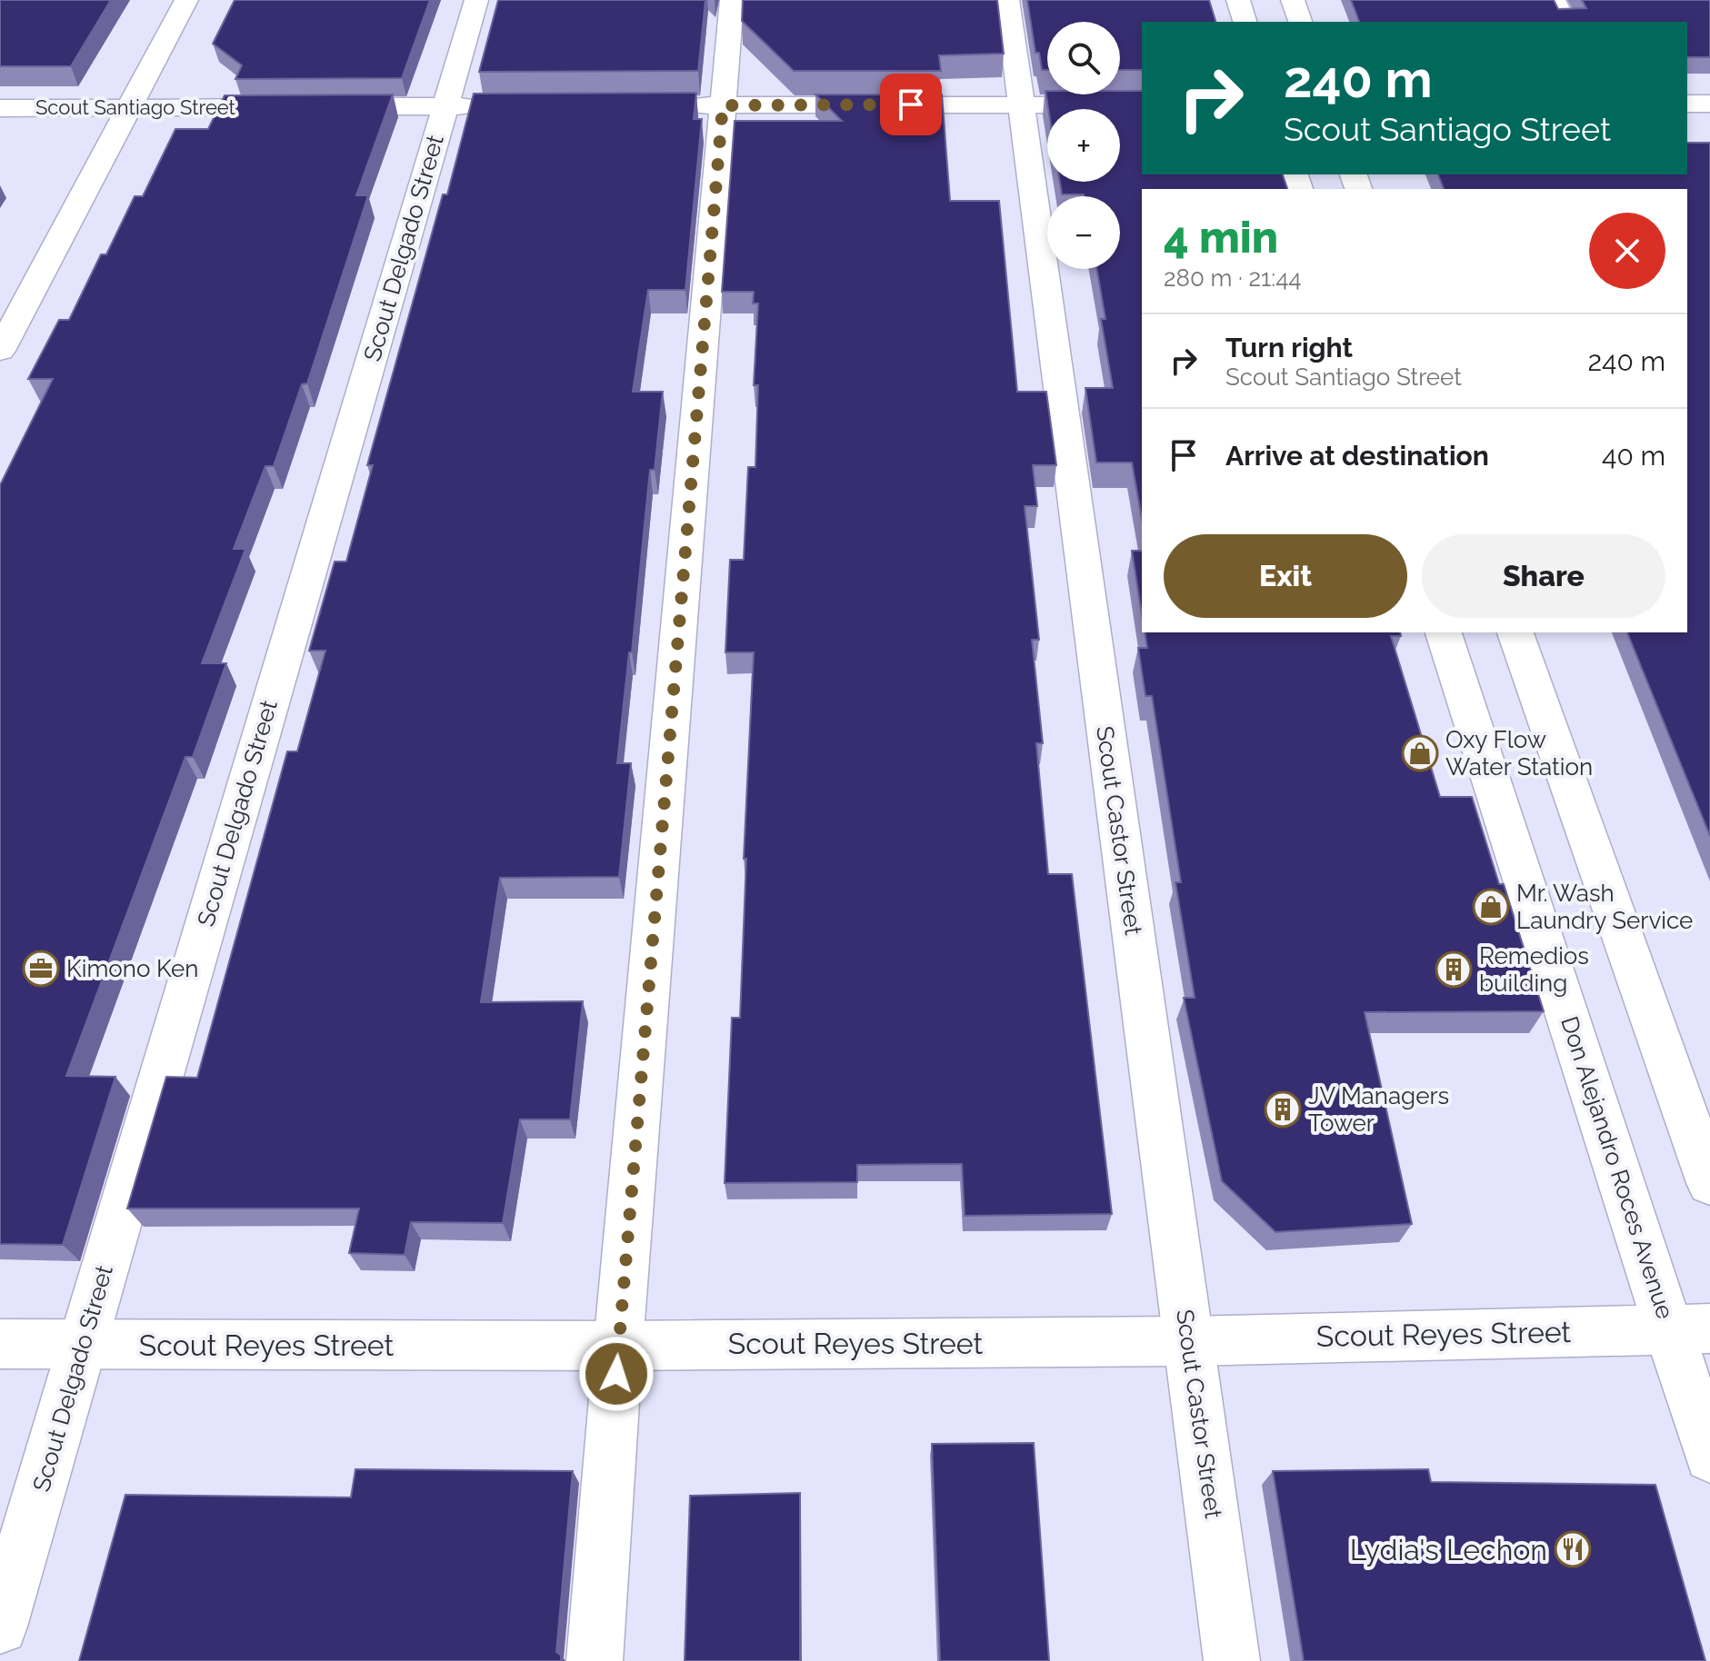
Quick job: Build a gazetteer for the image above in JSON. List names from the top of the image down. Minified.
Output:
{"streets":{"street":["Scout Santiago Street","Scout Delgado Street","Scout Castor Street","Don Alejandro Roces Avenue","Scout Reyes Street"]},"crossings":[["Scout Santiago Street","Scout Delgado Street"],["Scout Delgado Street","Scout Reyes Street"],["Scout Castor Street","Scout Reyes Street"],["Don Alejandro Roces Avenue","Scout Reyes Street"]],"places":{"shop":["Oxy Flow Water Station","Mr. Wash Laundry Service"],"office":["Kimono Ken"],"building":["Remedios building","JV Managers Tower"],"restaurant":["Lydia's Lechon"]},"page":{"map_buttons":["+","−"],"turn":["240 m","Scout Santiago Street"],"heading":["4 min","280 m · 21:44"],"list":[{"name":"Turn right","note":"Scout Santiago Street","value":"240 m"},{"name":"Arrive at destination","value":"40 m"}],"buttons":["Exit","Share"]}}
